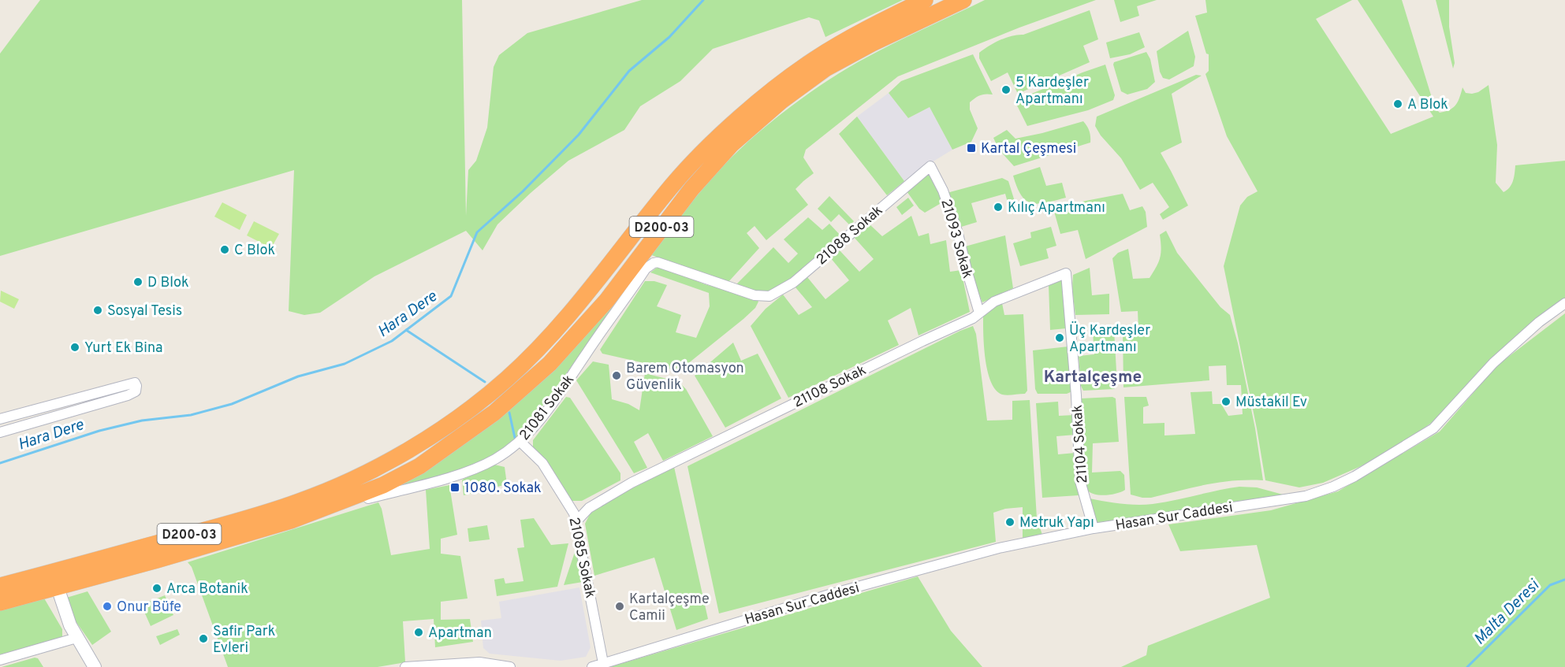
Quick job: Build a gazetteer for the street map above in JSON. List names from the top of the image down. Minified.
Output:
{"streets":{"highway":["D200-03"],"street":["21088 Sokak","21093 Sokak","21108 Sokak","21081 Sokak","21104 Sokak","Hasan Sur Caddesi","21085 Sokak"]},"crossings":[["D200-03","21081 Sokak"],["21088 Sokak","21093 Sokak"],["21088 Sokak","21081 Sokak"],["21093 Sokak","21108 Sokak"],["21108 Sokak","21104 Sokak"],["21108 Sokak","21085 Sokak"],["21081 Sokak","21085 Sokak"],["21104 Sokak","Hasan Sur Caddesi"],["Hasan Sur Caddesi","21085 Sokak"]],"districts":["Kartalçeşme"],"water":["Hara Dere","Malta Deresi"],"places":{"other":["5 Kardeşler Apartmanı","A Blok","Kılıç Apartmanı","C Blok","D Blok","Sosyal Tesis","Üç Kardeşler Apartmanı","Yurt Ek Bina","Barem Otomasyon Güvenlik","Müstakil Ev","Metruk Yapı","Arca Botanik","Onur Büfe","Kartalçeşme Camii","Apartman","Safir Park Evleri"],"transit":["Kartal Çeşmesi","1080. Sokak"]}}
